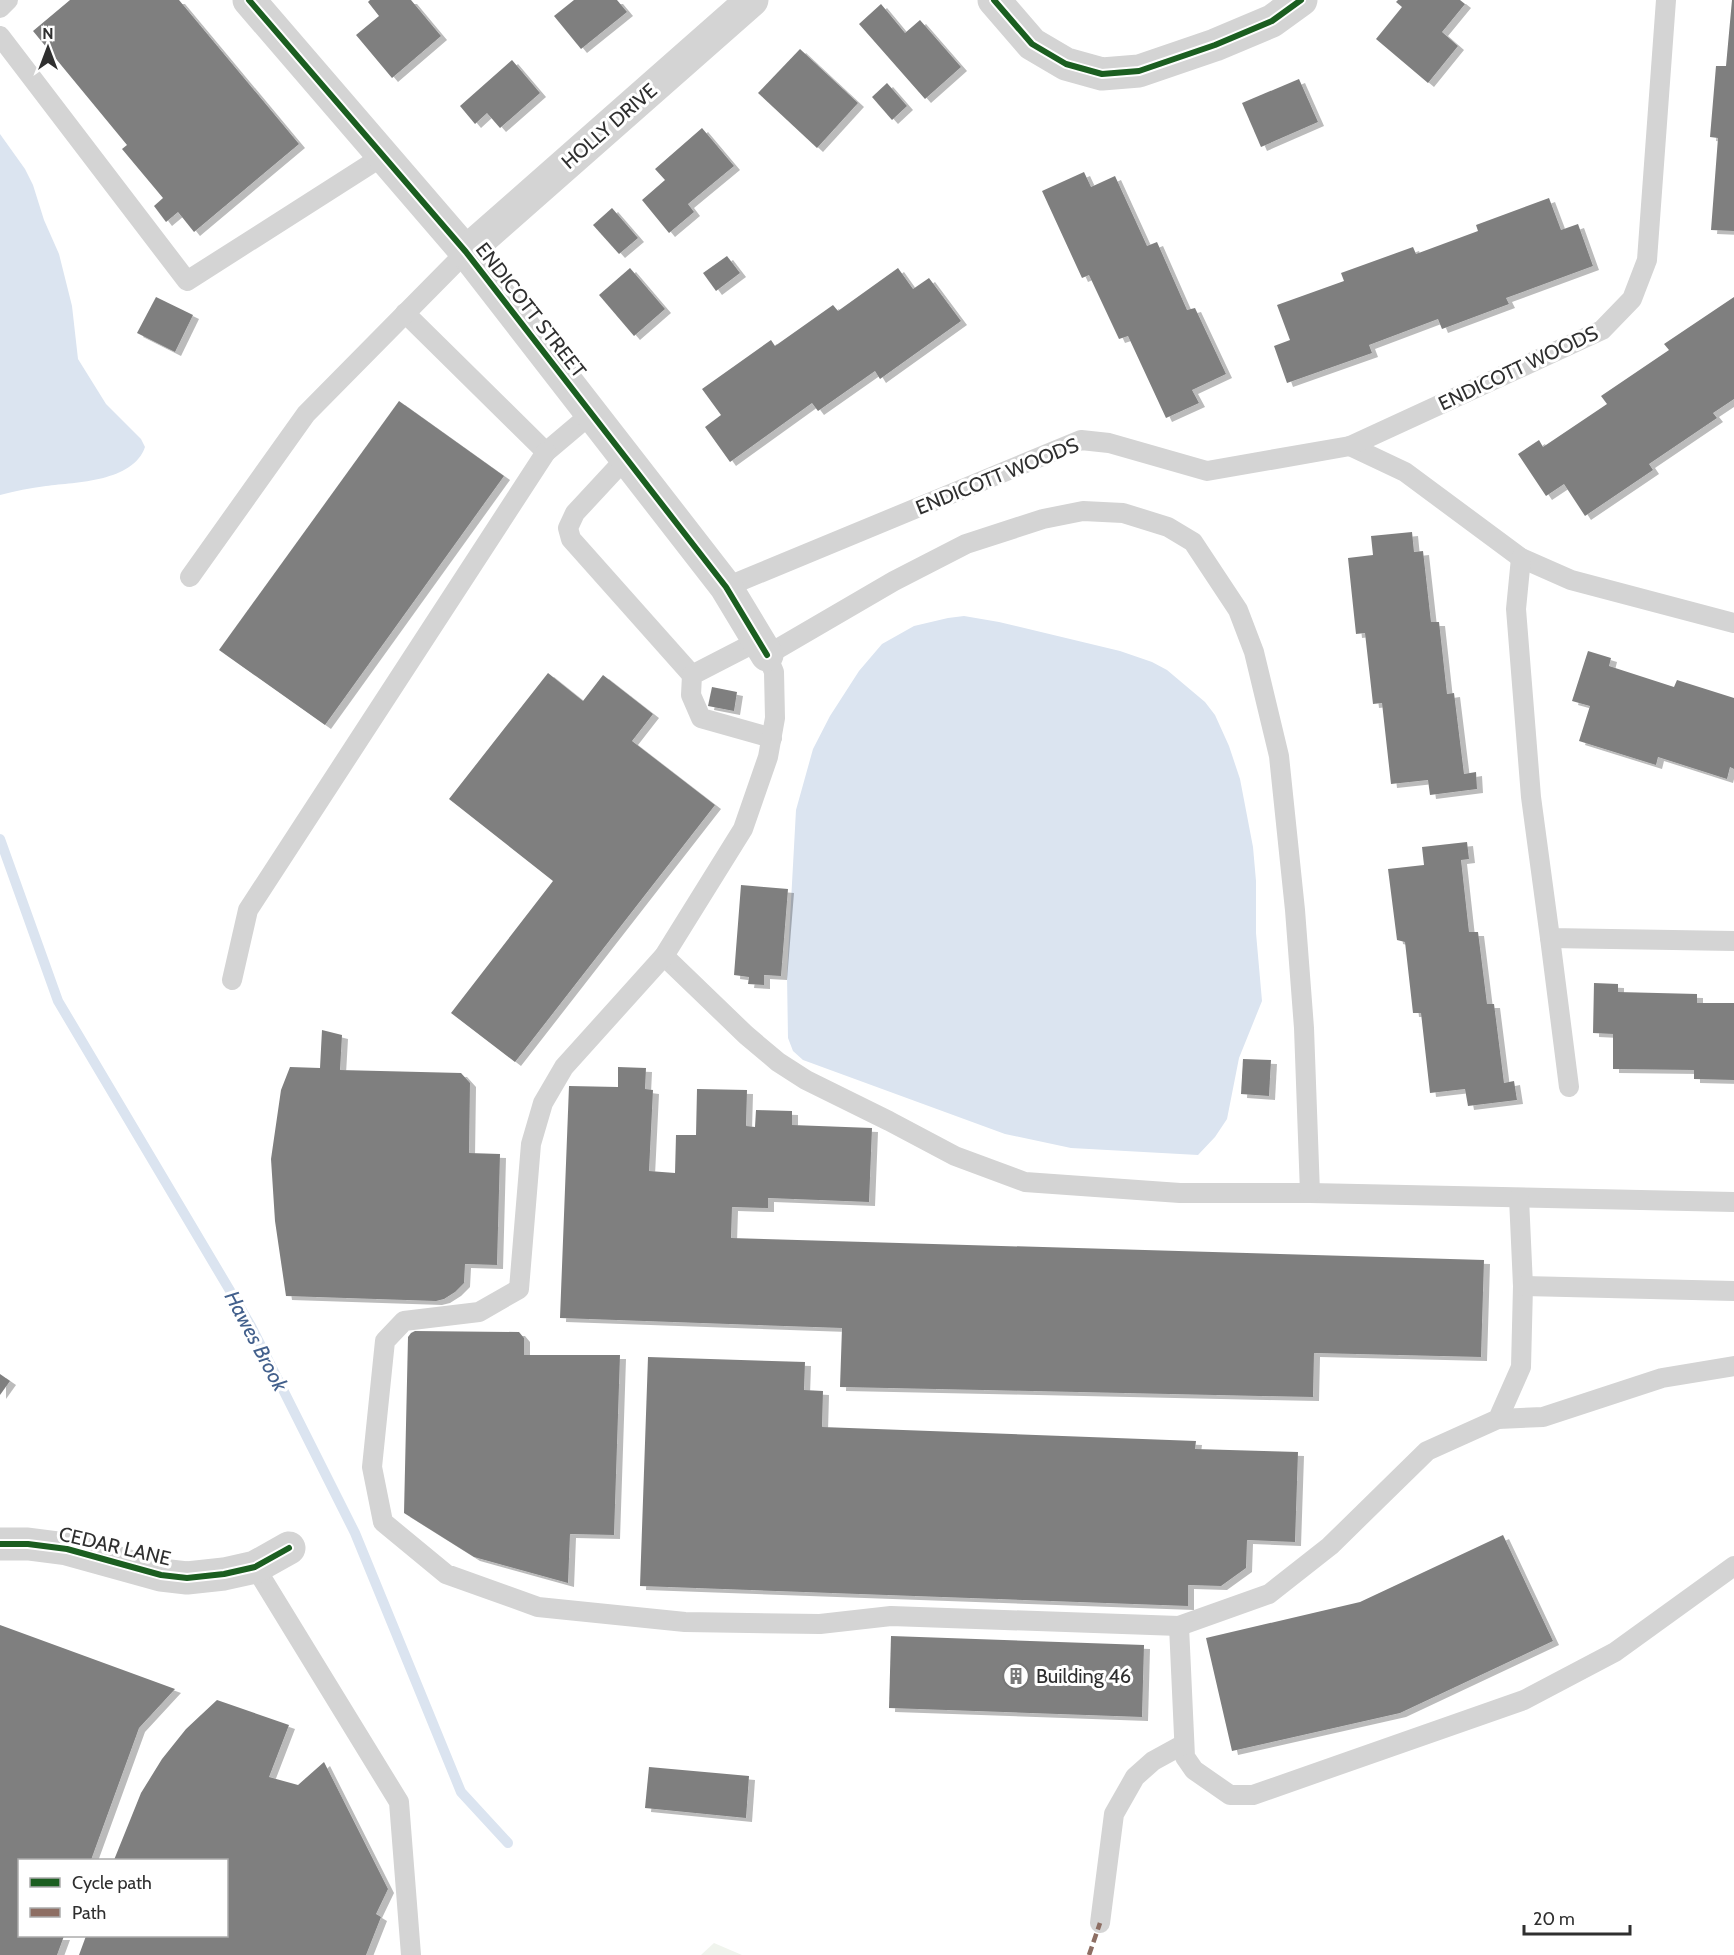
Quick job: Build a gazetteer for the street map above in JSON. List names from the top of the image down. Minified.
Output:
{"streets":{"street":["HOLLY DRIVE","ENDICOTT STREET","CEDAR LANE"],"lane":["ENDICOTT WOODS"]},"crossings":[["HOLLY DRIVE","ENDICOTT STREET"],["ENDICOTT STREET","ENDICOTT WOODS"]],"water":["Hawes Brook"],"places":{"building":["Building 46"]},"legend":["Cycle path","Path"],"scale_bar":"20 m","north":"top"}
